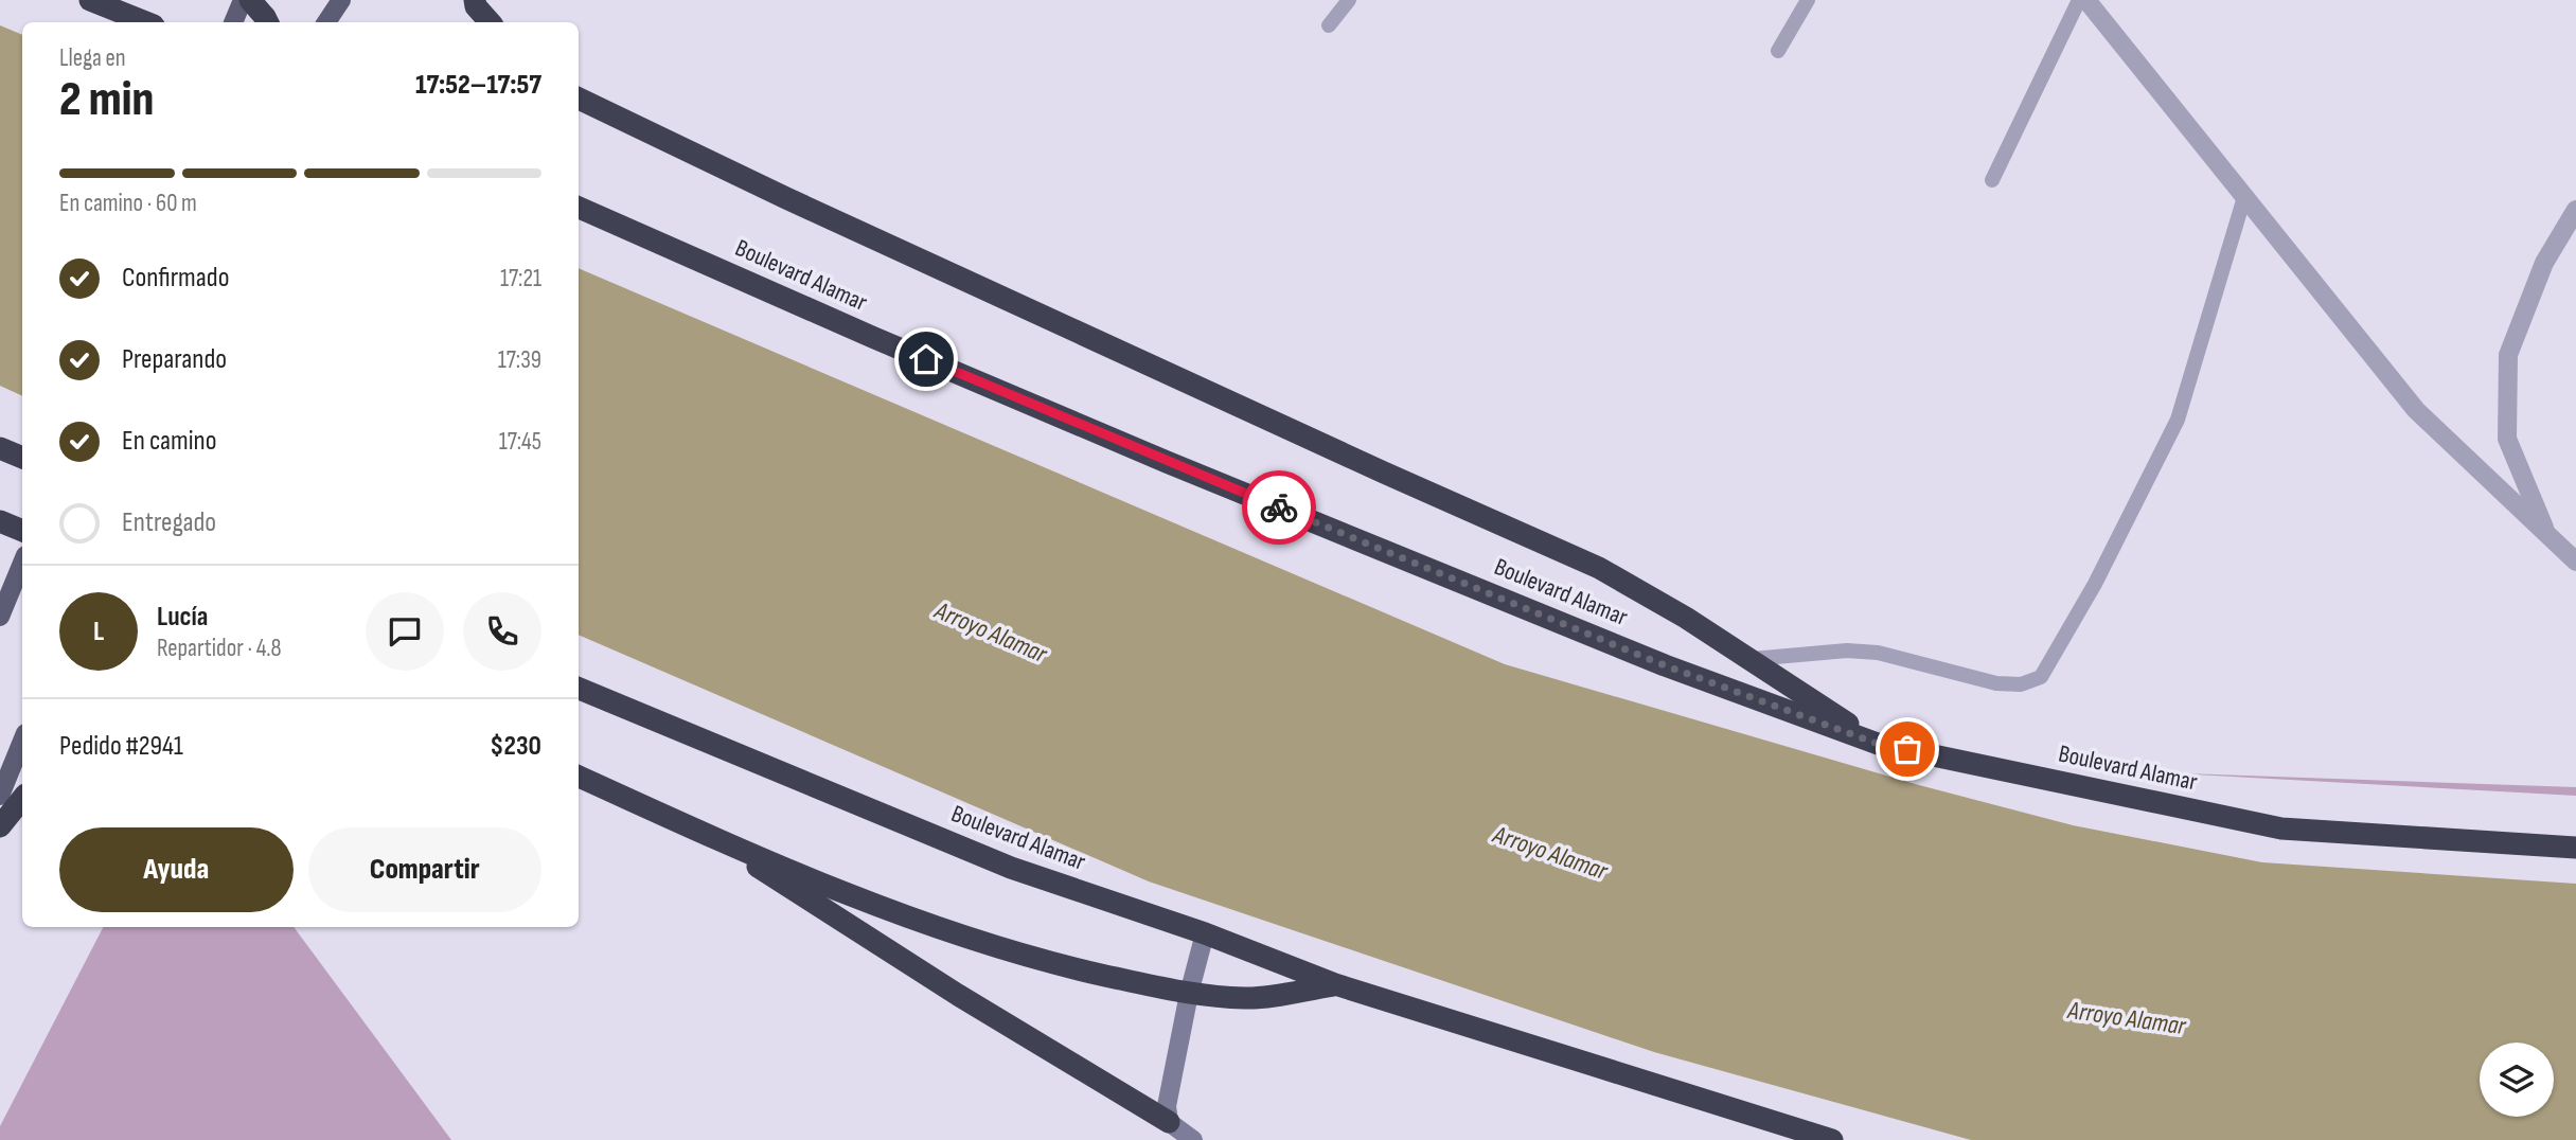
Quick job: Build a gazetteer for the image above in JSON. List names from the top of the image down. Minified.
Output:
{"streets":{"highway":["Boulevard Alamar"]},"water":["Arroyo Alamar"],"page":{"heading":["2 min","Llega en","17:52–17:57"],"panel":["Lucía","Repartidor · 4.8","Pedido #2941","$230"],"bar":"En camino · 60 m","list":[["Confirmado","17:21"],["Preparando","17:39"],["En camino","17:45"],"Entregado"],"round":"L","buttons":["Ayuda","Compartir"]}}
